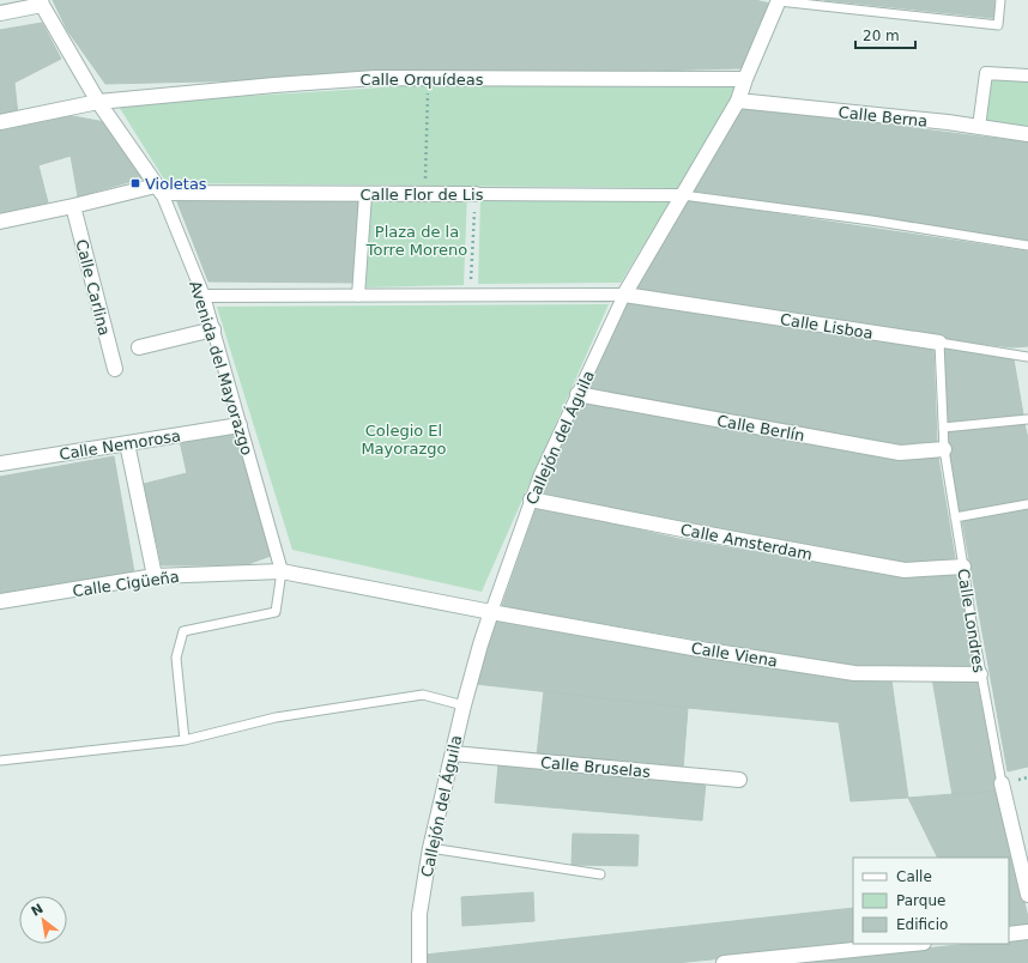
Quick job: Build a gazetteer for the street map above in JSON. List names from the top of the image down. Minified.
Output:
{"streets":{"street":["Calle Orquídeas","Calle Berna","Calle Flor de Lis","Calle Carlina","Calle Lisboa","Avenida del Mayorazgo","Calle Berlín","Callejón del Águila","Calle Nemorosa","Calle Amsterdam","Calle Cigüeña","Calle Londres","Calle Viena","Calle Bruselas"]},"crossings":[["Calle Orquídeas","Avenida del Mayorazgo"],["Calle Orquídeas","Callejón del Águila"],["Calle Berna","Callejón del Águila"],["Calle Flor de Lis","Calle Carlina"],["Calle Flor de Lis","Avenida del Mayorazgo"],["Calle Flor de Lis","Callejón del Águila"],["Calle Lisboa","Callejón del Águila"],["Calle Lisboa","Calle Londres"],["Avenida del Mayorazgo","Calle Nemorosa"],["Avenida del Mayorazgo","Calle Cigüeña"],["Calle Berlín","Callejón del Águila"],["Calle Berlín","Calle Londres"],["Callejón del Águila","Calle Amsterdam"],["Callejón del Águila","Calle Cigüeña"],["Callejón del Águila","Calle Viena"],["Callejón del Águila","Calle Bruselas"],["Calle Amsterdam","Calle Londres"],["Calle Cigüeña","Calle Viena"],["Calle Londres","Calle Viena"]],"parks":["Plaza de la Torre Moreno","Colegio El Mayorazgo"],"places":{"transit":["Violetas"]},"legend":["Calle","Parque","Edificio"],"scale_bar":"20 m","north":"top left"}
